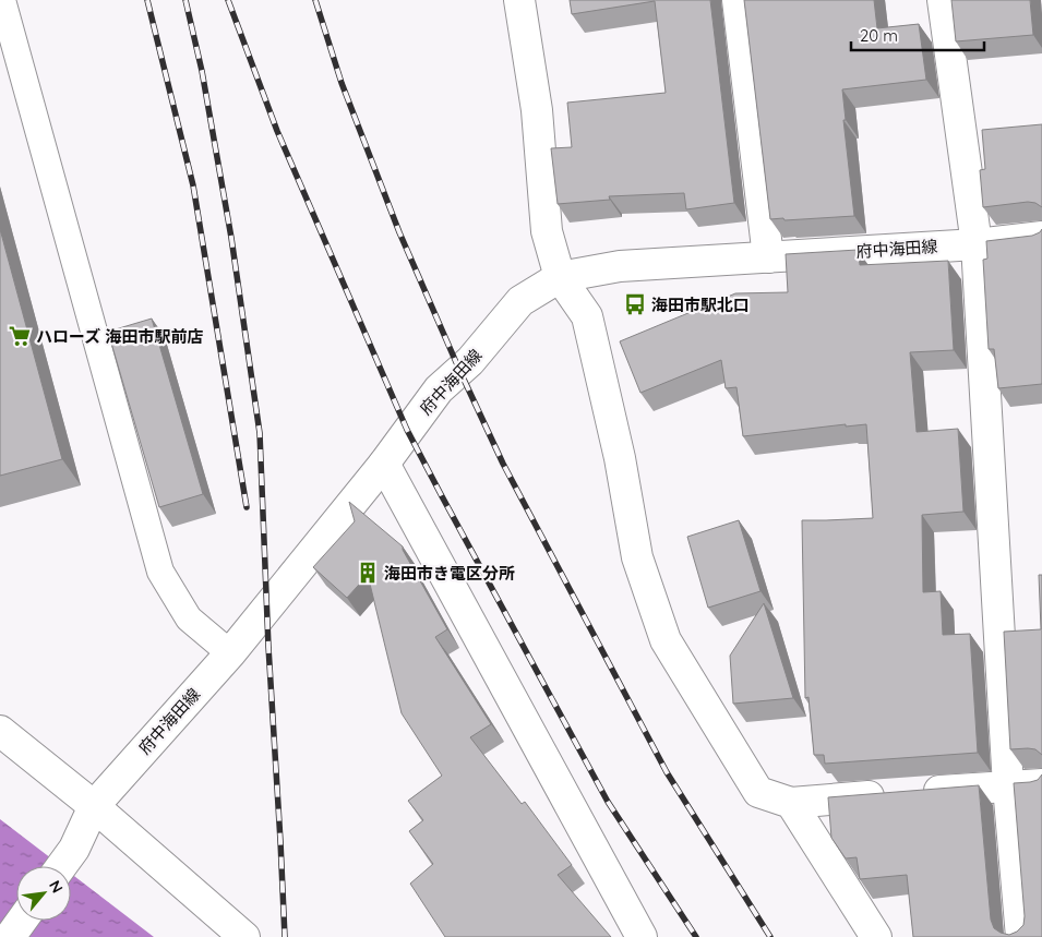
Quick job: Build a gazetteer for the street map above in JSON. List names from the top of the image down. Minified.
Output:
{"streets":{"street":["府中海田線"]},"places":{"bus stop":["海田市駅北口"],"supermarket":["ハローズ 海田市駅前店"],"building":["海田市き電区分所"]},"scale_bar":"20 m","north":"top right"}
